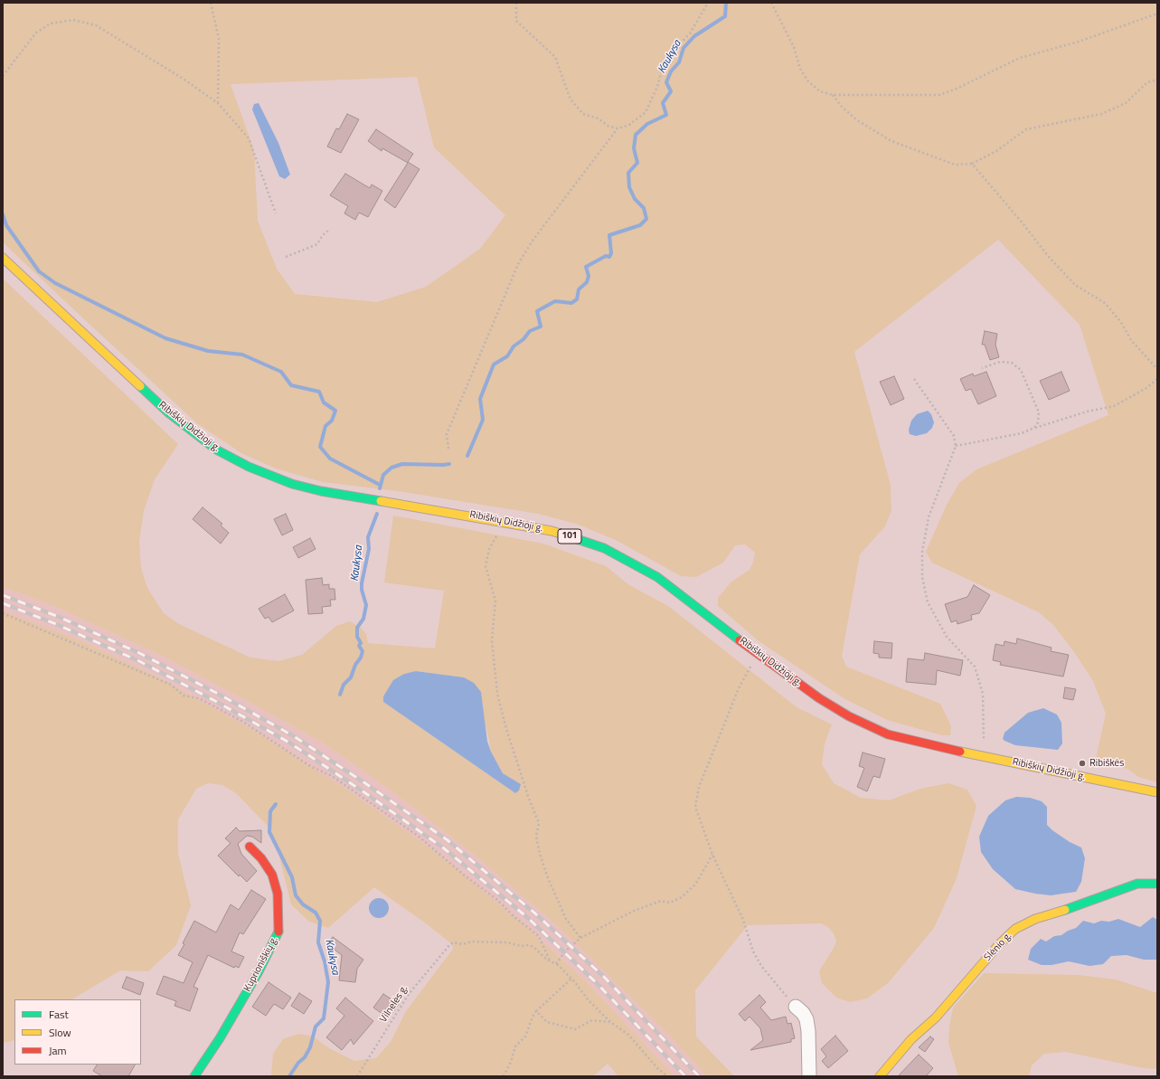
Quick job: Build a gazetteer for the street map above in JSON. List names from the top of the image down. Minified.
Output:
{"streets":{"main road":["Ribiškių Didžioji g.","101","Slėnio g.","Kuprioniškių g."],"path":["Vilnelės g."]},"water":["Kaukysa"],"places":["Ribiškės"],"legend":["Fast","Slow","Jam"]}
